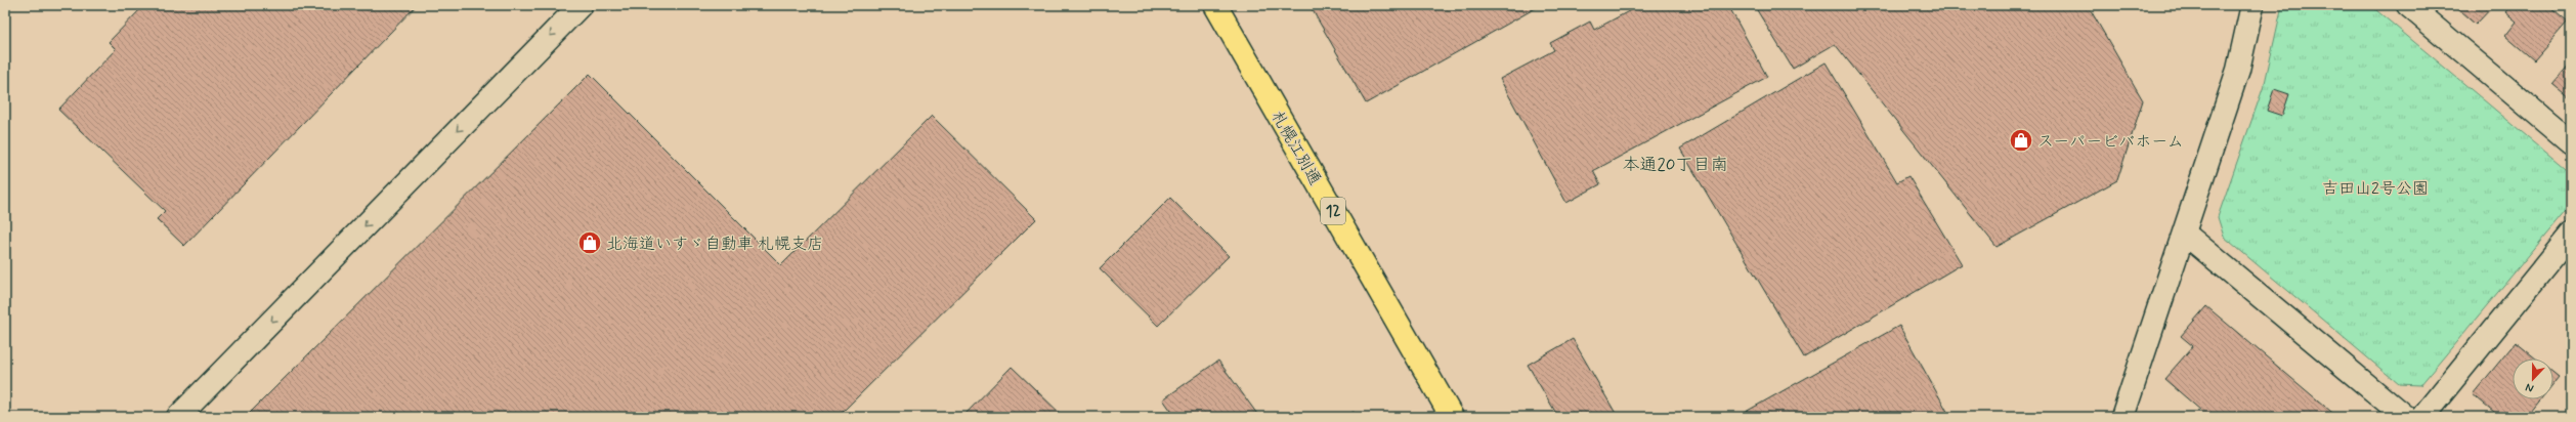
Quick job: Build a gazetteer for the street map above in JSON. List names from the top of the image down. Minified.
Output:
{"streets":{"highway":["札幌江別通","12"]},"districts":["本通20丁目南"],"parks":["吉田山2号公園"],"places":{"shop":["スーパービバホーム","北海道いすゞ自動車 札幌支店"]},"north":"bottom"}
